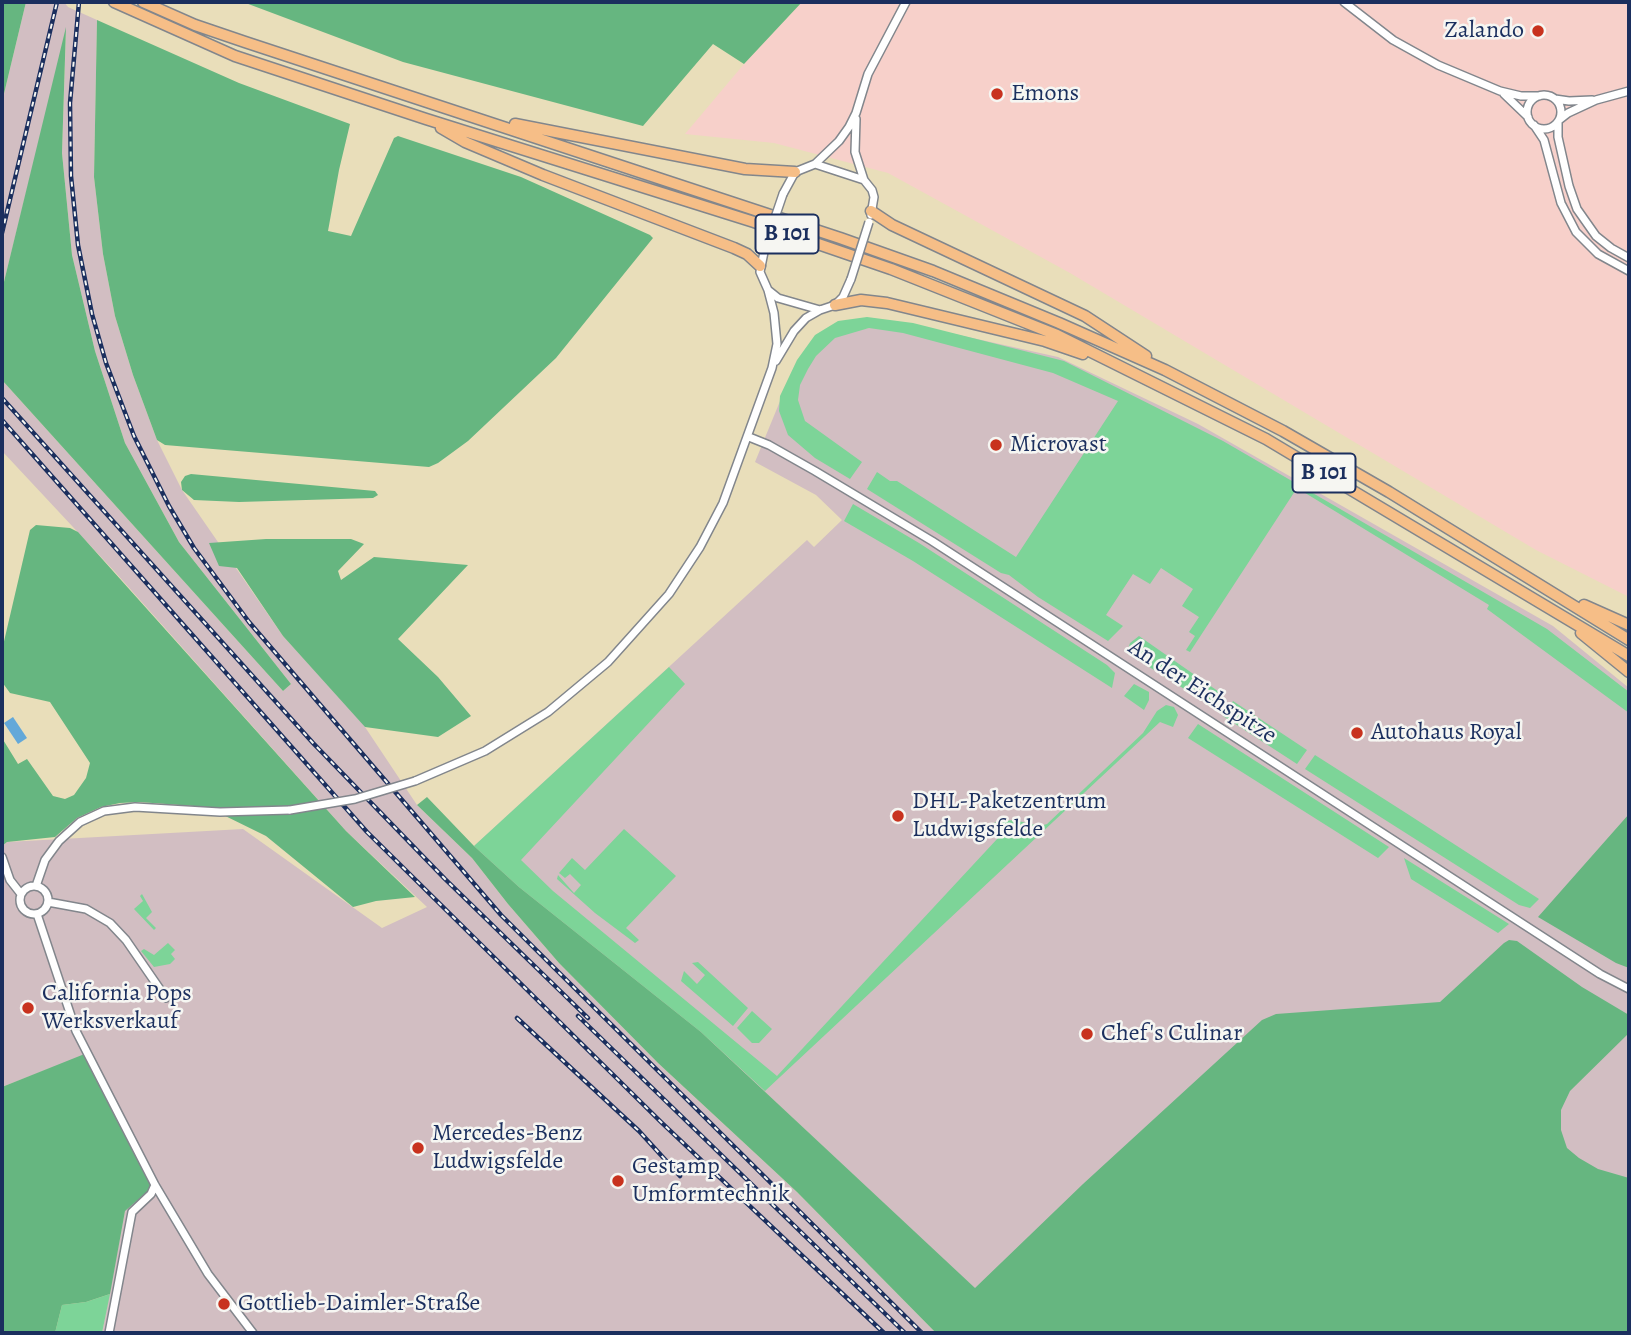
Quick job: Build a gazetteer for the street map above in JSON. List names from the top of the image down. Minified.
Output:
{"streets":{"highway":["B 101"],"street":["An der Eichspitze"]},"places":["Zalando","Emons","Microvast","Autohaus Royal","DHL-Paketzentrum Ludwigsfelde","California Pops Werksverkauf","Chef's Culinar","Mercedes-Benz Ludwigsfelde","Gestamp Umformtechnik","Gottlieb-Daimler-Straße"]}
